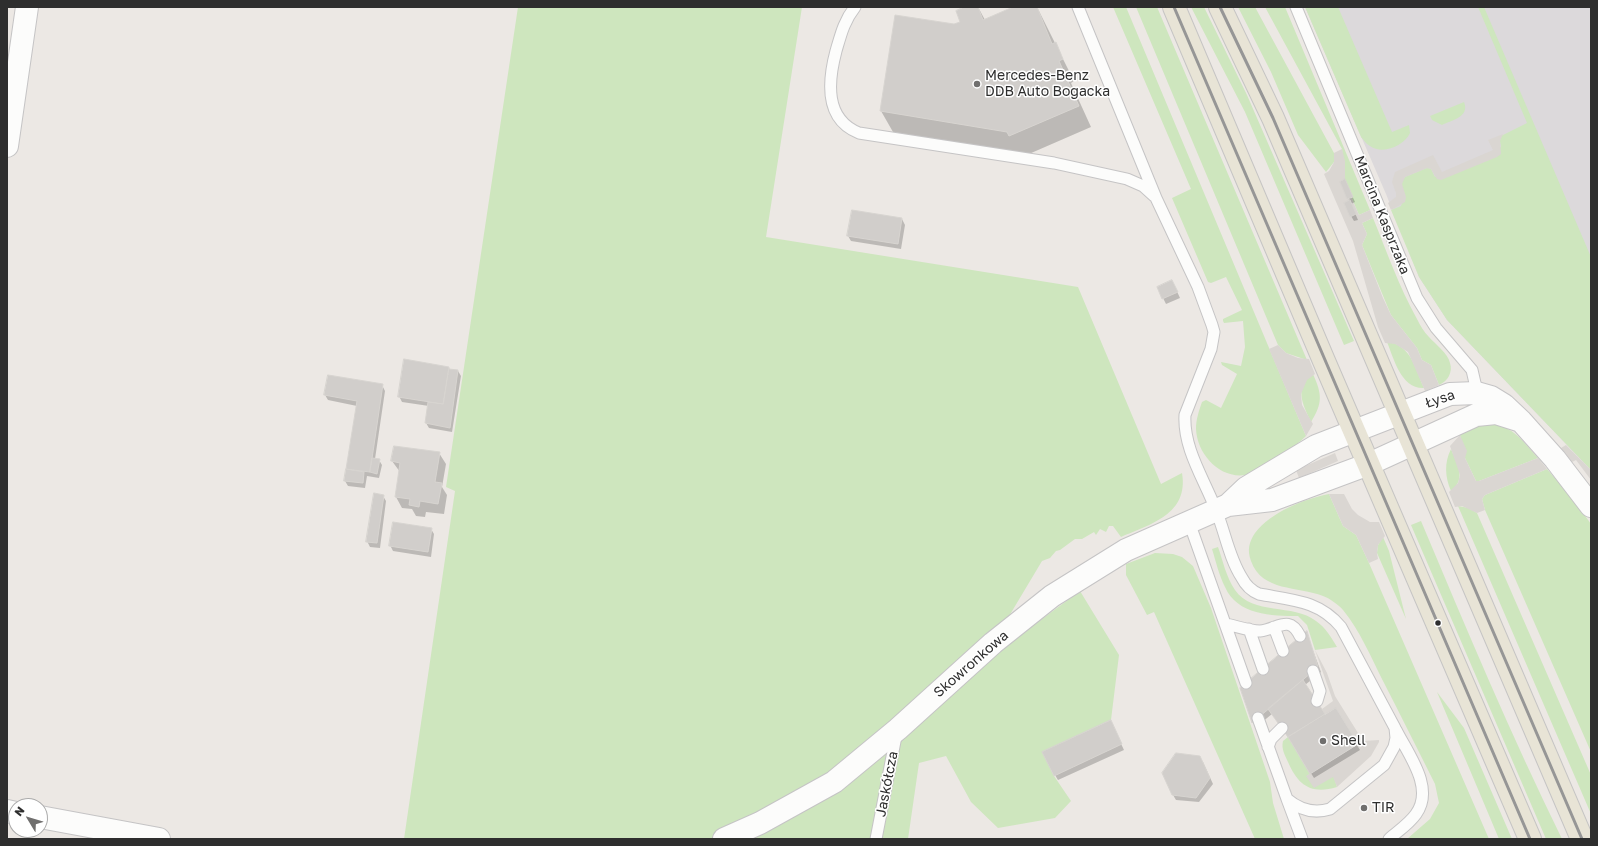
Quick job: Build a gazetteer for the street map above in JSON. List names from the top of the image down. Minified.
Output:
{"streets":{"street":["Łysa","Skowronkowa"],"lane":["Marcina Kasprzaka","Jaskółcza"]},"crossings":[["Marcina Kasprzaka","Łysa"],["Łysa","Skowronkowa"],["Skowronkowa","Jaskółcza"]],"places":["Mercedes-Benz DDB Auto Bogacka","Shell","TIR"],"north":"top left"}
